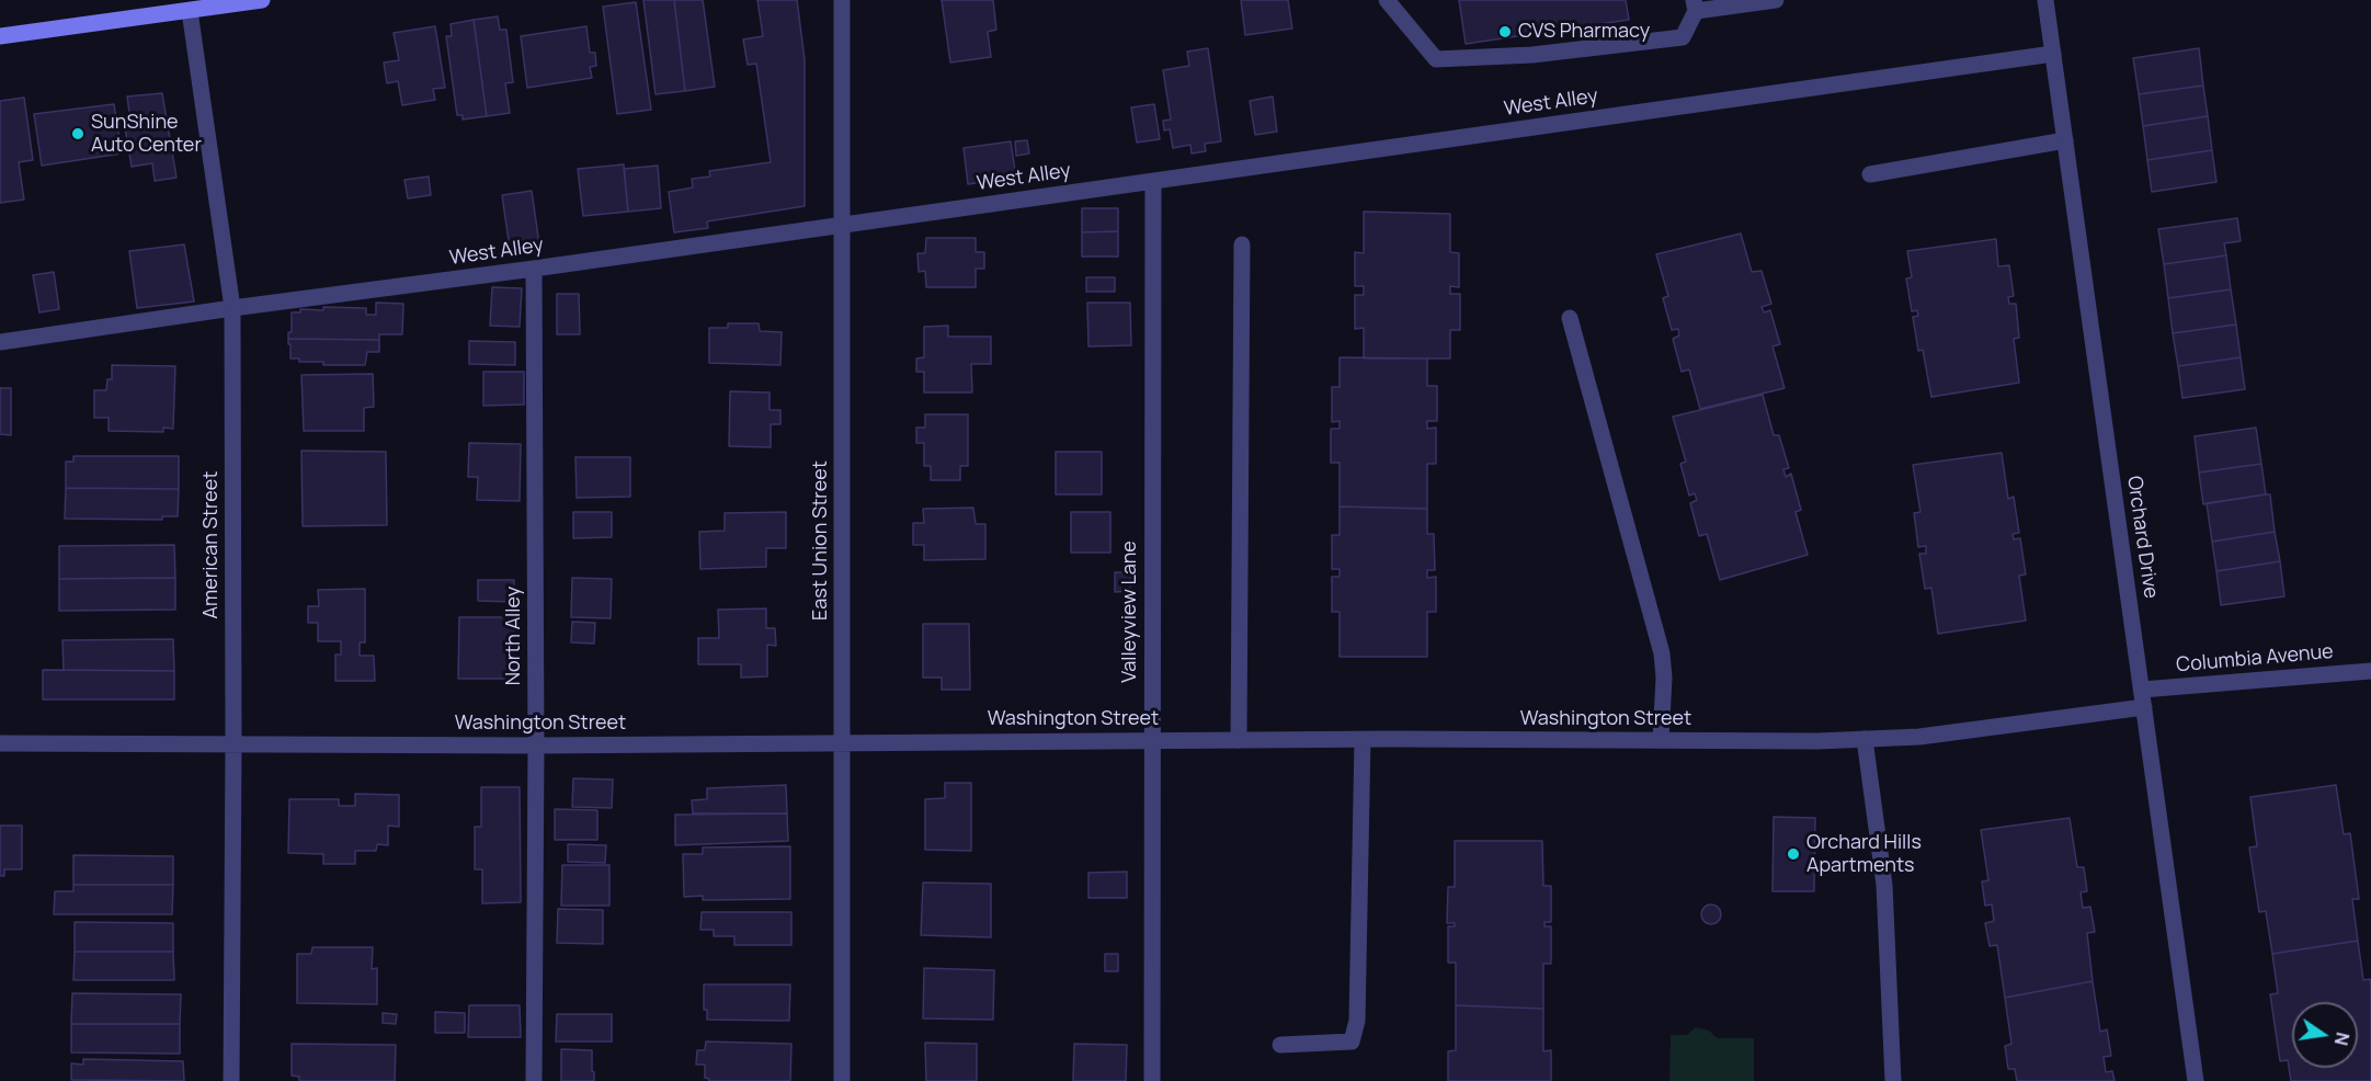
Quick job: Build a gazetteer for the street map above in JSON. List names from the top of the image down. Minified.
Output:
{"streets":{"street":["West Alley","Orchard Drive","East Union Street","American Street","Valleyview Lane","North Alley","Columbia Avenue","Washington Street"]},"crossings":[["West Alley","Orchard Drive"],["West Alley","East Union Street"],["West Alley","American Street"],["West Alley","Valleyview Lane"],["West Alley","North Alley"],["Orchard Drive","Columbia Avenue"],["Orchard Drive","Washington Street"],["East Union Street","Washington Street"],["American Street","Washington Street"],["Valleyview Lane","Washington Street"],["North Alley","Washington Street"]],"places":["CVS Pharmacy","SunShine Auto Center","Orchard Hills Apartments"],"north":"right"}
